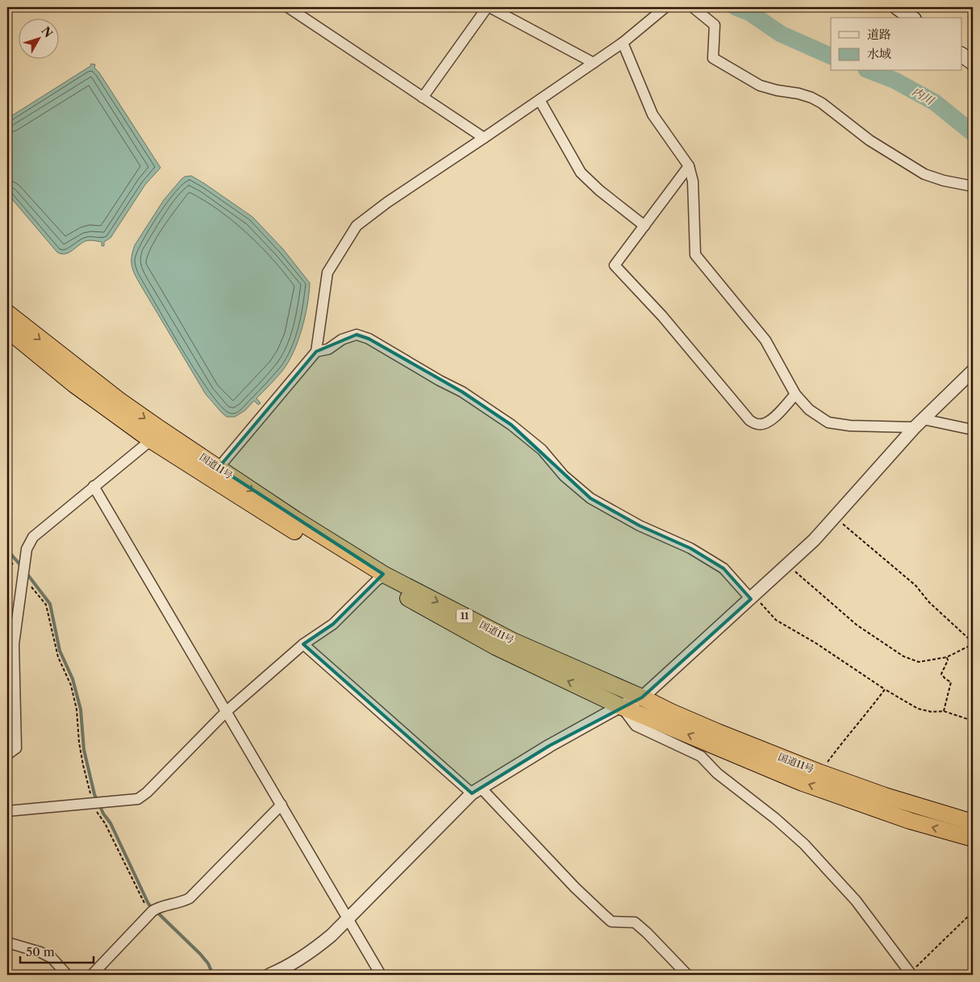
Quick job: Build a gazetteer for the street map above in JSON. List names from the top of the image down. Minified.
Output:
{"streets":{"highway":["国道11号","11"]},"water":["内川"],"legend":["道路","水域"],"scale_bar":"50 m","north":"top right"}
